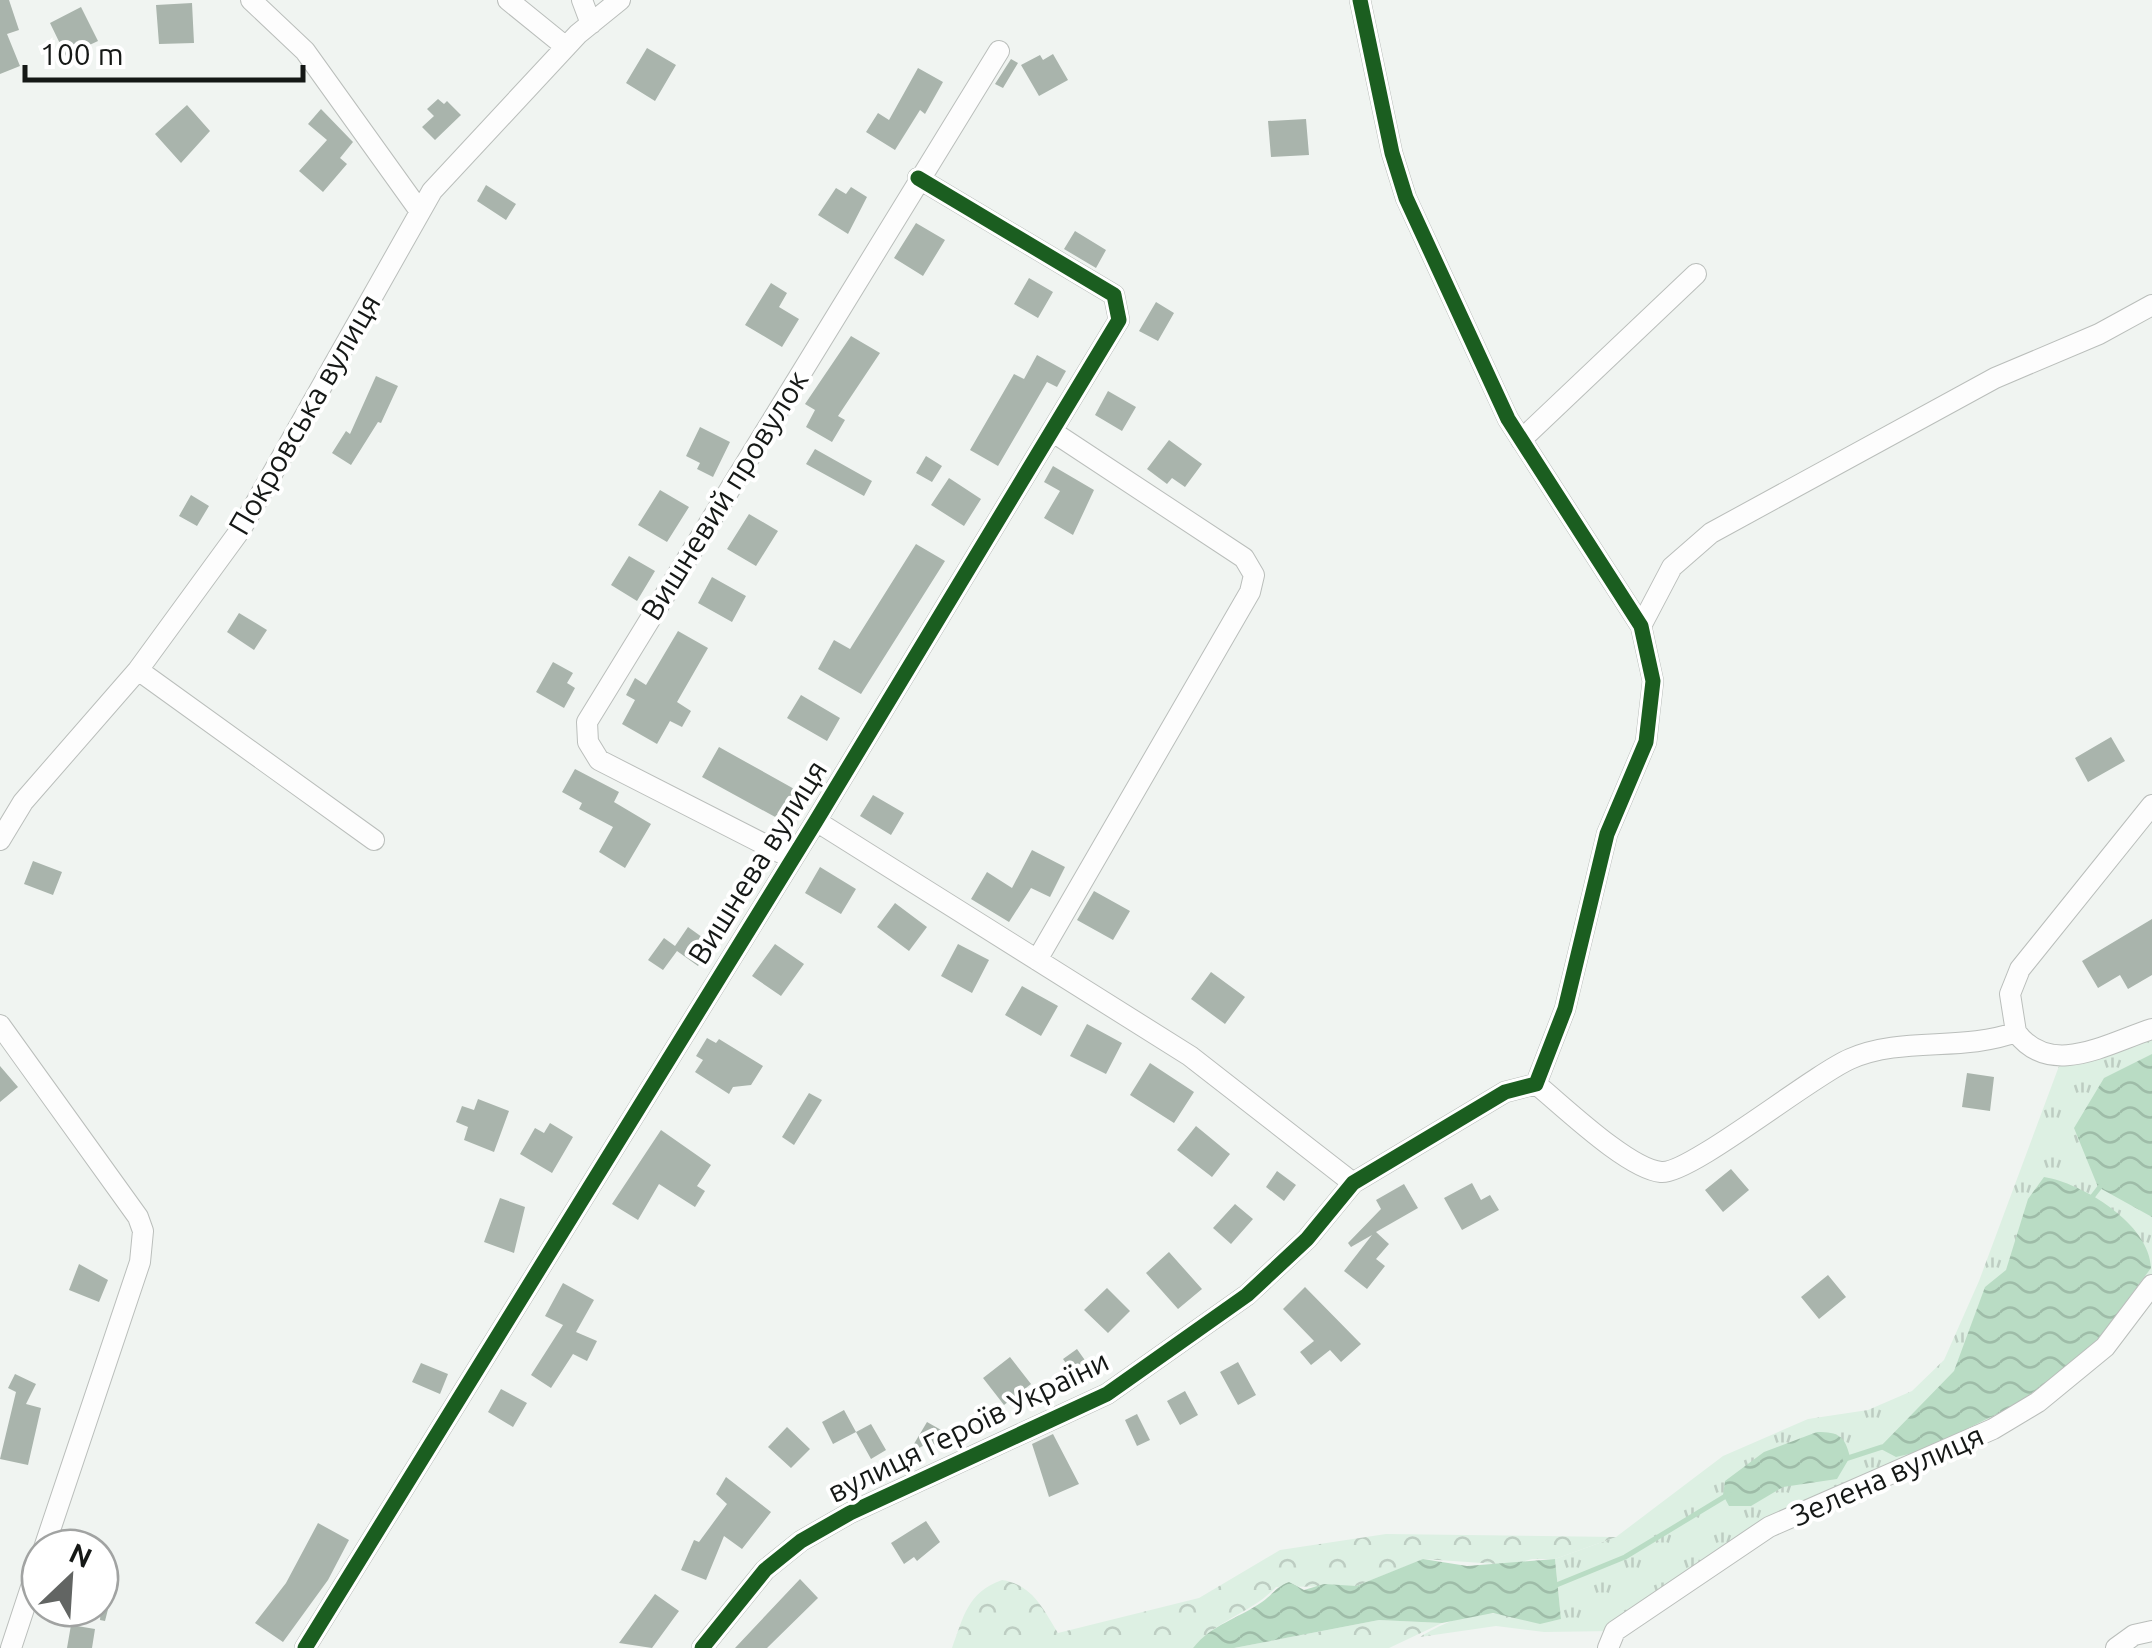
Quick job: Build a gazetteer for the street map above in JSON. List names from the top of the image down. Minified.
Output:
{"streets":{"street":["Покровська вулиця","Вишневий провулок","Вишнева вулиця","вулиця Героїв України","Зелена вулиця"]},"crossings":[["Вишневий провулок","Вишнева вулиця"]],"scale_bar":"100 m","north":"top right"}
